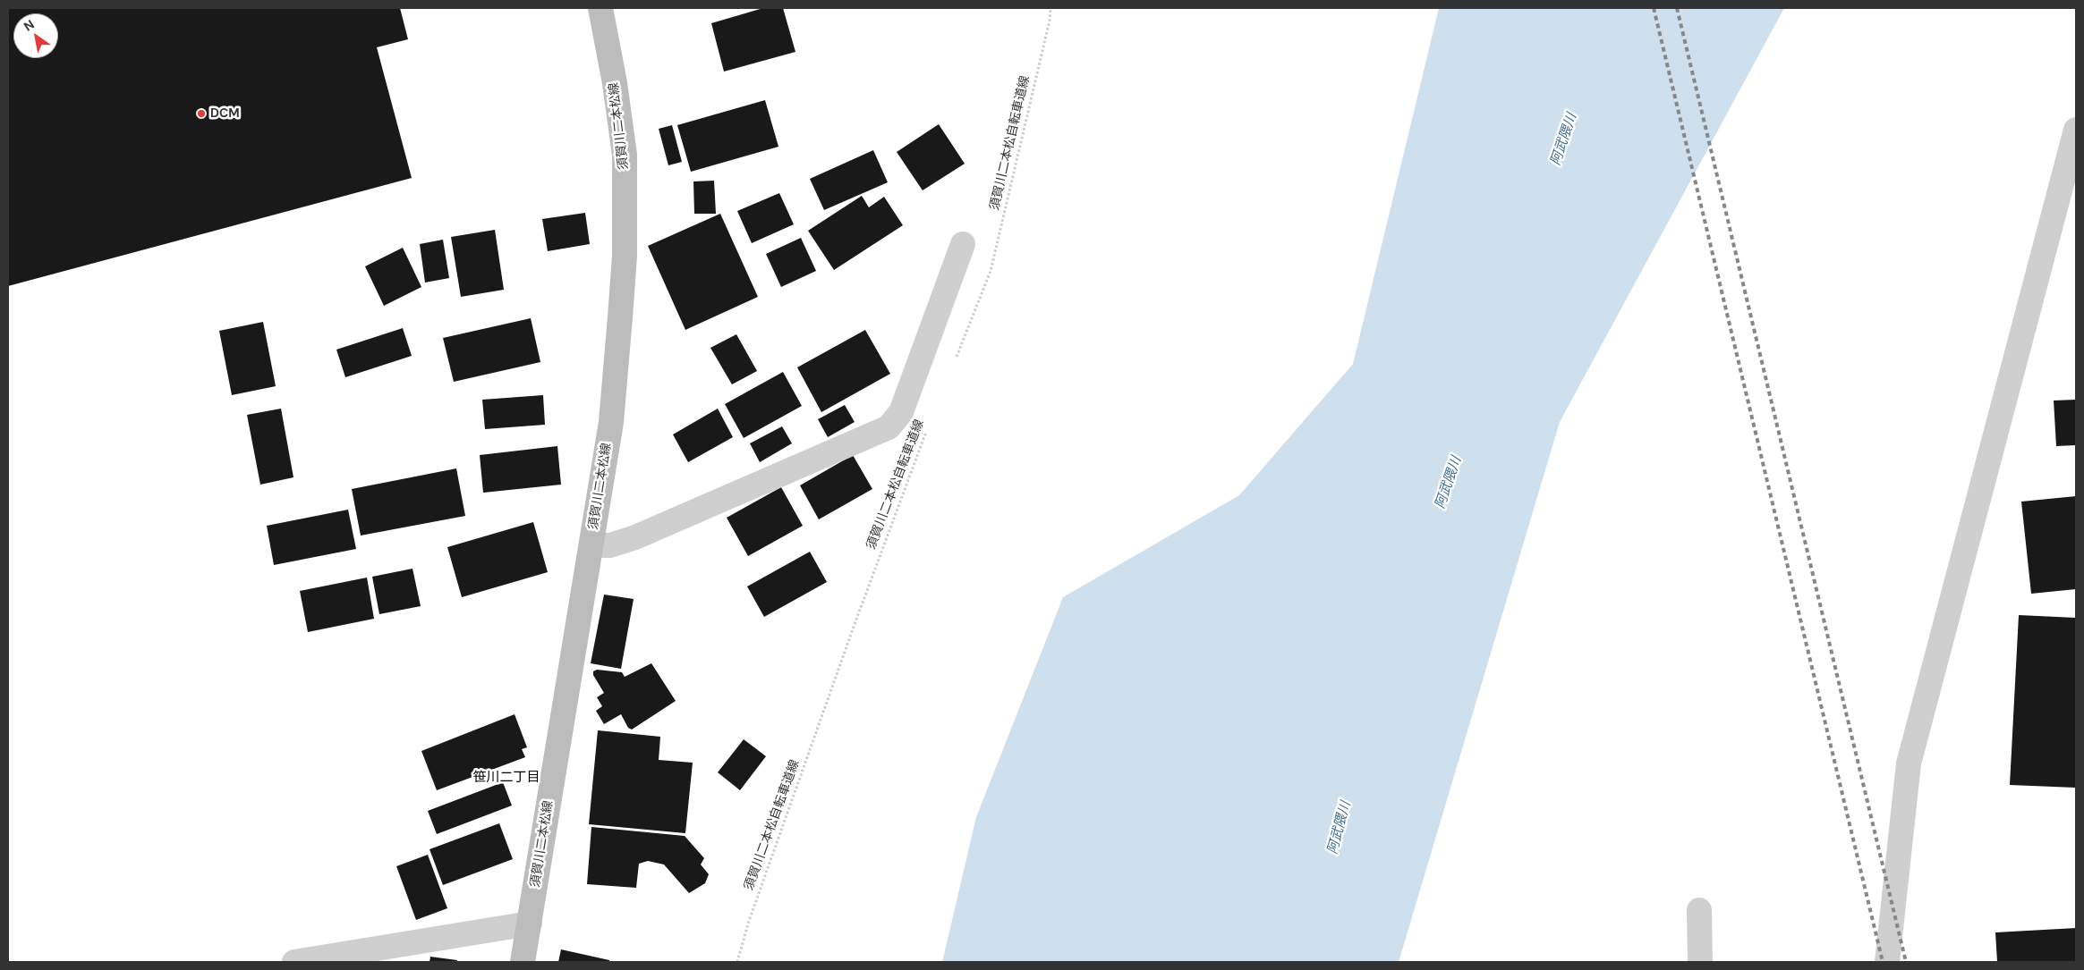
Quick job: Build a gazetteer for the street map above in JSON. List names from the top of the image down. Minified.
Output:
{"streets":{"main road":["須賀川二本松線"],"path":["須賀川二本松自転車道線"]},"districts":["笹川二丁目"],"water":["阿武隈川"],"places":["DCM"],"north":"top left"}
